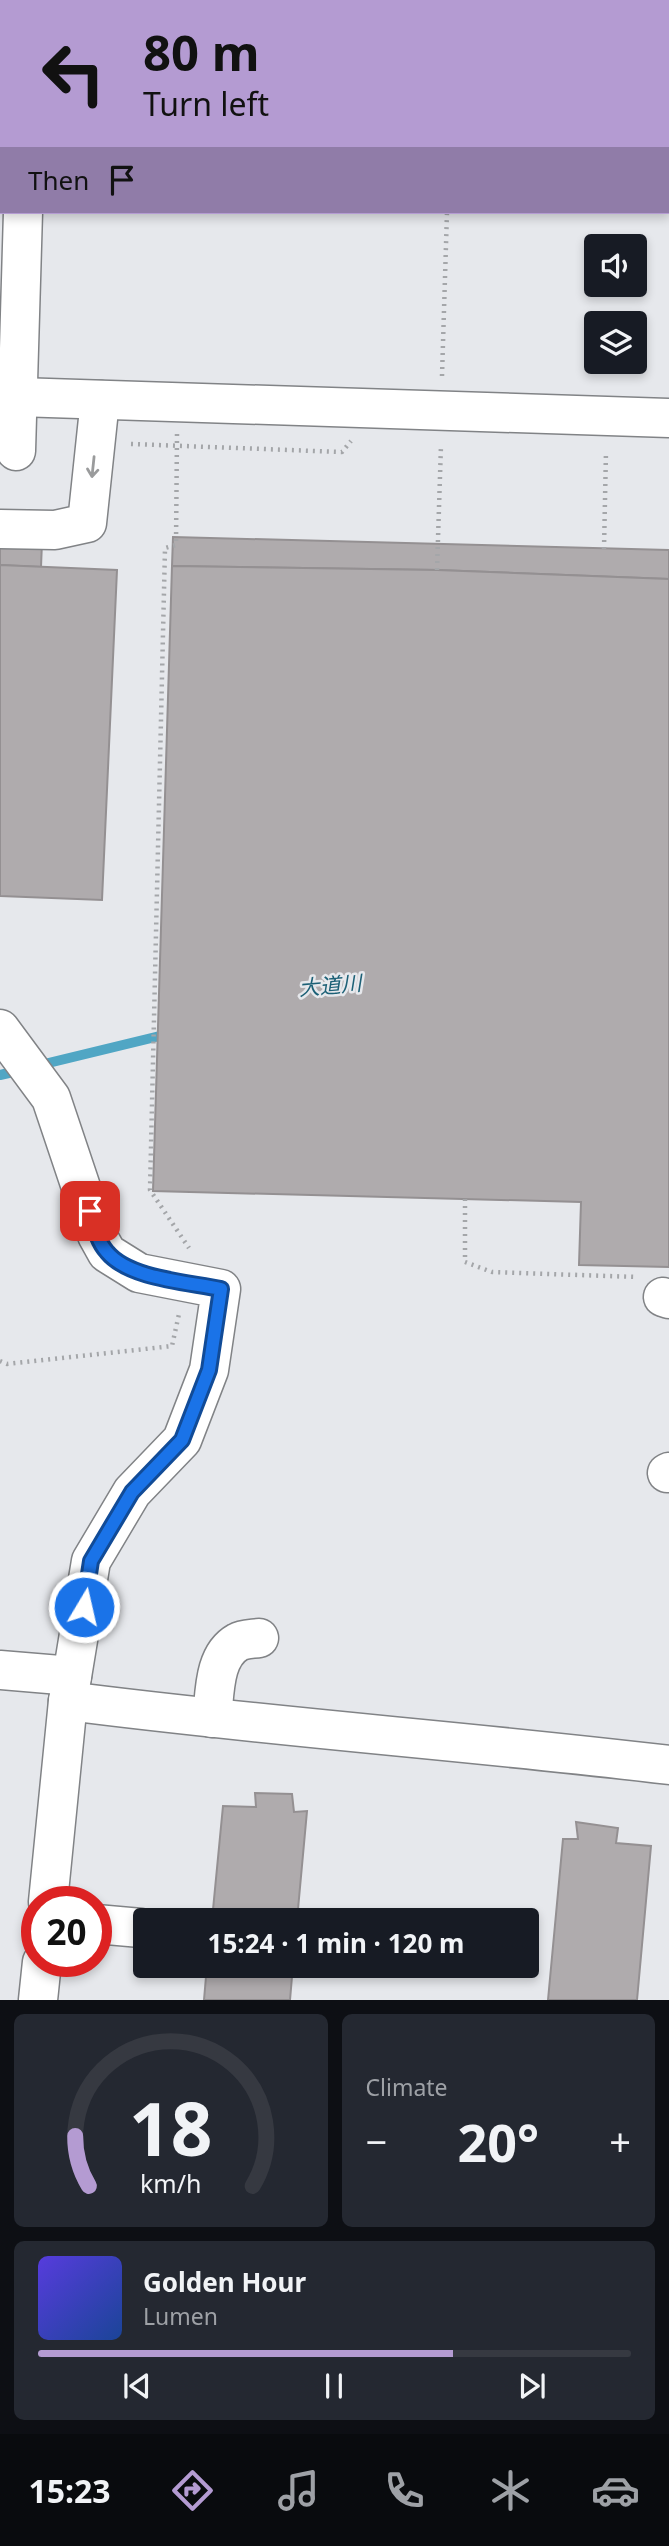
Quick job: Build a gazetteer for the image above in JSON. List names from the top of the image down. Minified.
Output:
{"water":["大道川"],"page":{"turn":["80 m","Turn left"],"then":"Then","limit":"20","trip":"15:24 · 1 min · 120 m","tile":"Climate","heat":["−","20°","+"],"song":["Golden Hour","Lumen"],"tabs":"15:23","gauge":["18","km/h"]}}
